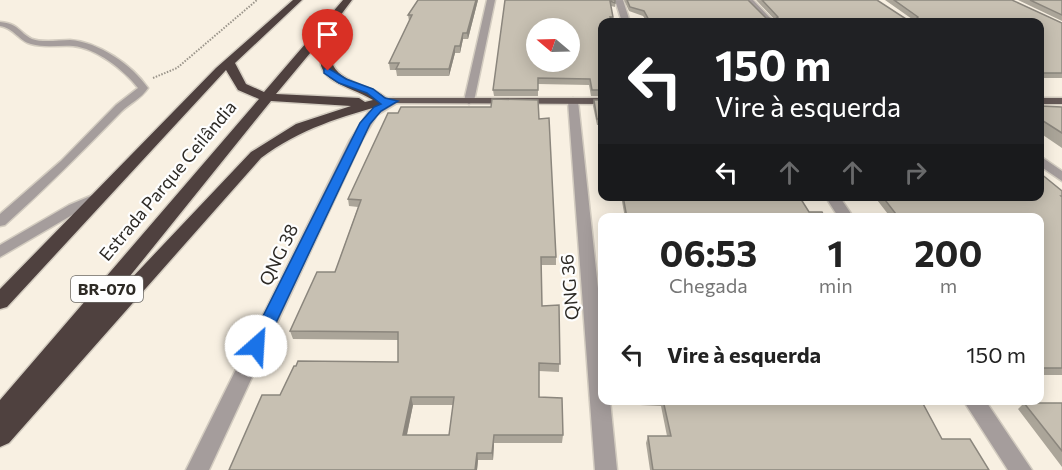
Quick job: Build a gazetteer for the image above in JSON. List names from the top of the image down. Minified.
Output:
{"streets":{"highway":["Estrada Parque Ceilândia","BR-070"],"street":["QNG 38","QNG 36"]},"north":"left","page":{"turn":["150 m","Vire à esquerda"],"eta":["06:53","Chegada","1","min","200","m"],"list":[{"name":"Vire à esquerda","value":"150 m"}]}}
